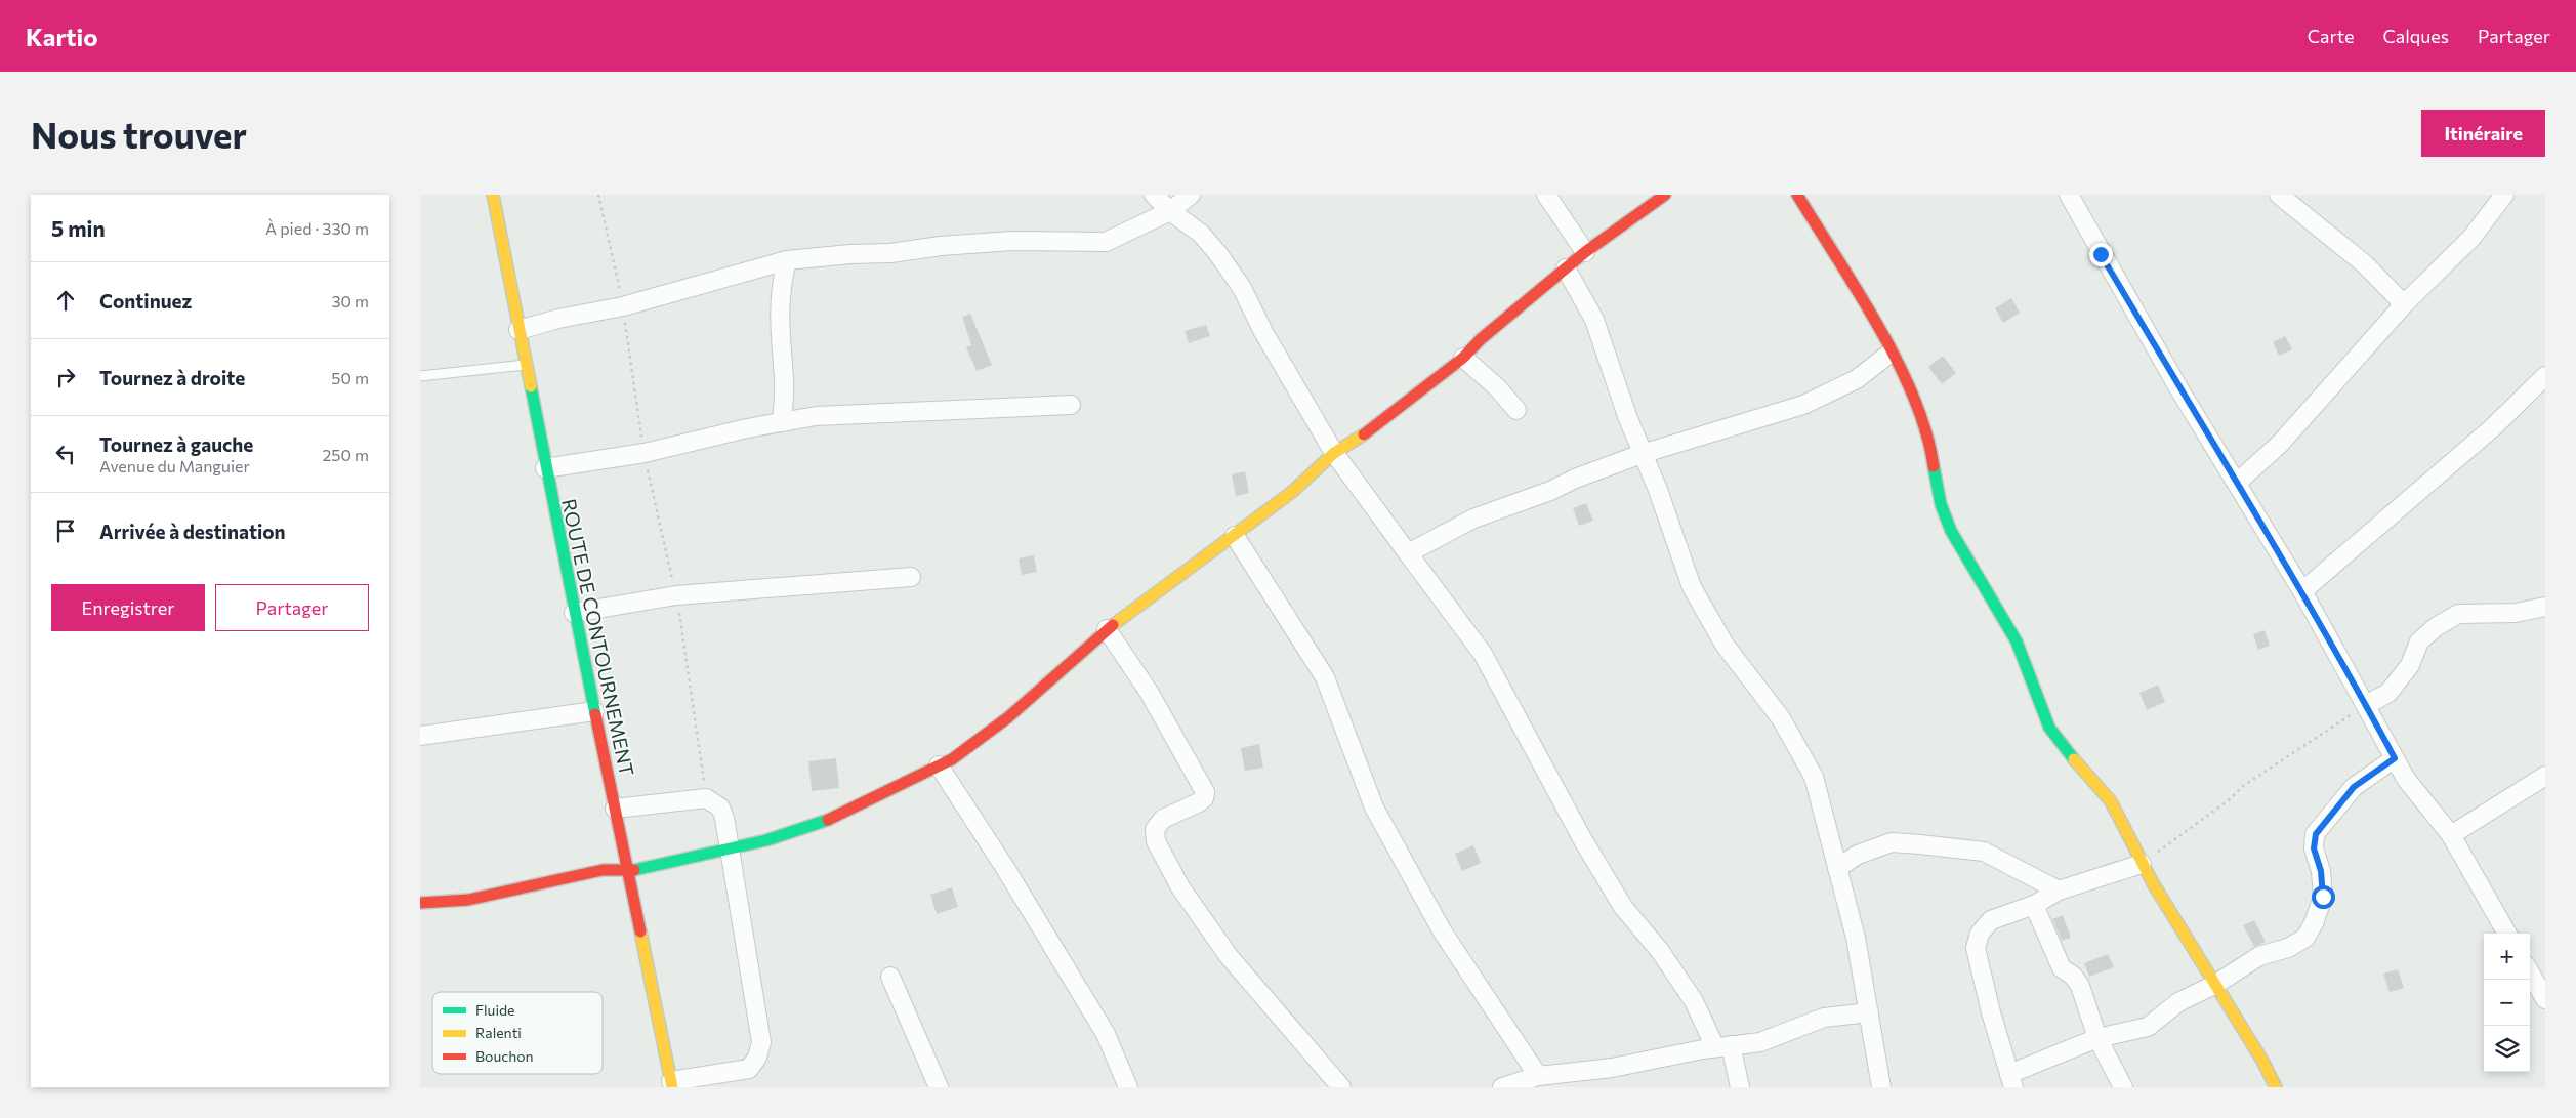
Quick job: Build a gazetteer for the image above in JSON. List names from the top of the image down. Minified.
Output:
{"streets":{"street":["ROUTE DE CONTOURNEMENT"]},"legend":["Fluide","Ralenti","Bouchon"],"page":{"header":"Kartio","nav":["Carte","Calques","Partager"],"buttons":["Itinéraire",["Enregistrer","Partager"]],"title":"Nous trouver","heading":["5 min","À pied · 330 m"],"list":[["Continuez","30 m"],["Tournez à droite","50 m"],["Tournez à gauche","Avenue du Manguier","250 m"],"Arrivée à destination"],"map_buttons":["+","−"]}}
